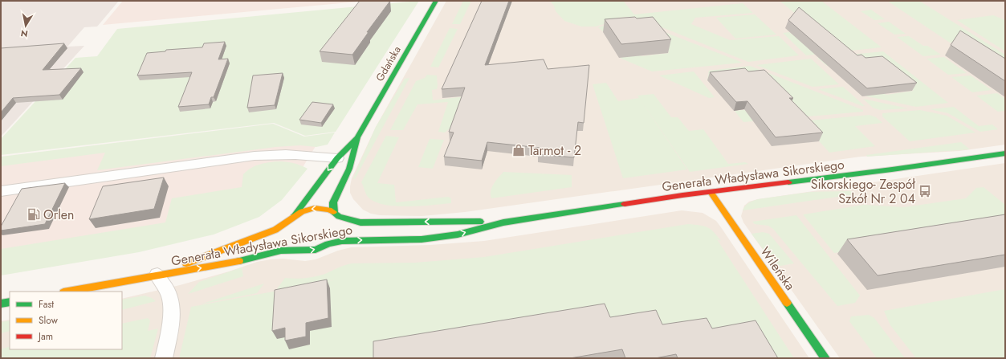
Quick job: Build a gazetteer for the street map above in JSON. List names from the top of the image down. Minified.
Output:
{"streets":{"street":["Gdańska","Generała Władysława Sikorskiego","Wileńska"]},"crossings":[["Gdańska","Generała Władysława Sikorskiego"],["Generała Władysława Sikorskiego","Wileńska"]],"places":{"shop":["Tarmot - 2"],"bus stop":["Sikorskiego- Zespół Szkół Nr 2 04"],"fuel station":["Orlen"]},"legend":["Fast","Slow","Jam"],"north":"bottom"}
